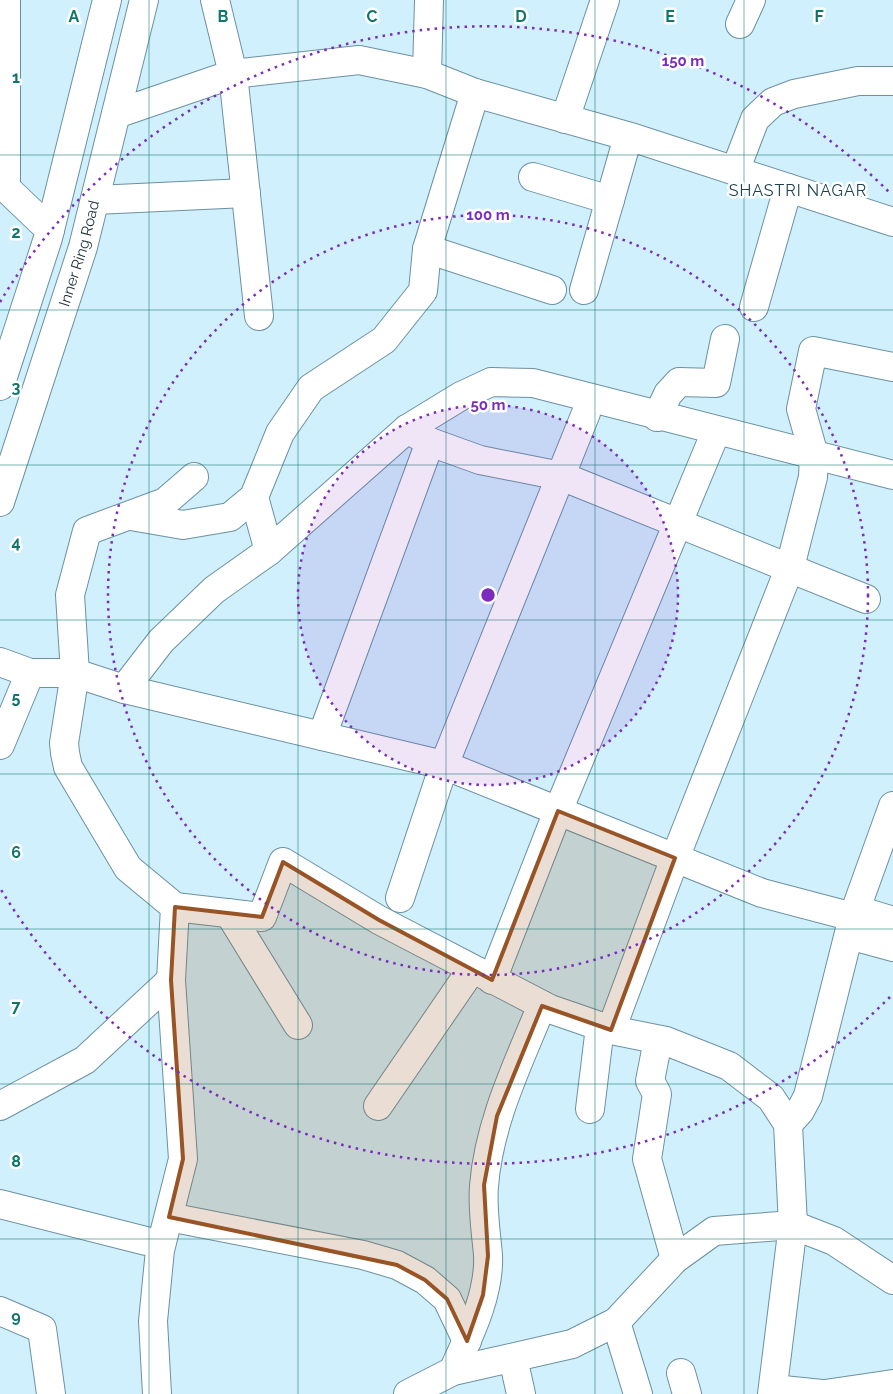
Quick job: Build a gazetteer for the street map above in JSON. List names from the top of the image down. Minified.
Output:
{"streets":{"street":["Inner Ring Road"]},"districts":["SHASTRI NAGAR"],"grid":{"columns":["A","B","C","D","E","F"],"rows":["1","2","3","4","5","6","7","8","9"]},"rings":["150 m","100 m","50 m"]}
